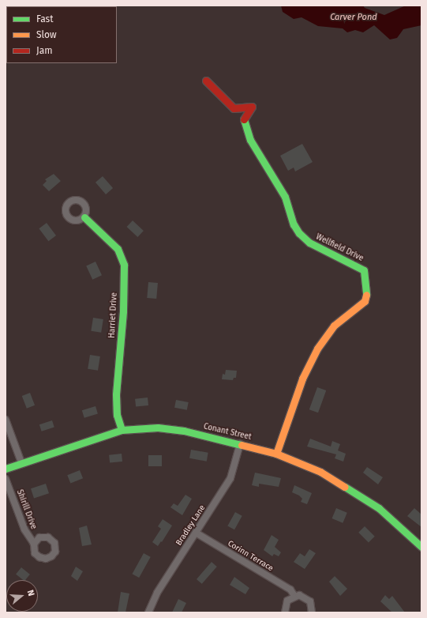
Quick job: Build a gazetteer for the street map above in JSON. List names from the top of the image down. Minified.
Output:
{"streets":{"street":["Wellfield Drive","Harriet Drive","Conant Street","Shirill Drive","Bradley Lane","Corinn Terrace"]},"crossings":[["Wellfield Drive","Conant Street"],["Harriet Drive","Conant Street"],["Conant Street","Bradley Lane"],["Bradley Lane","Corinn Terrace"]],"water":["Carver Pond"],"legend":["Fast","Slow","Jam"],"north":"right"}
